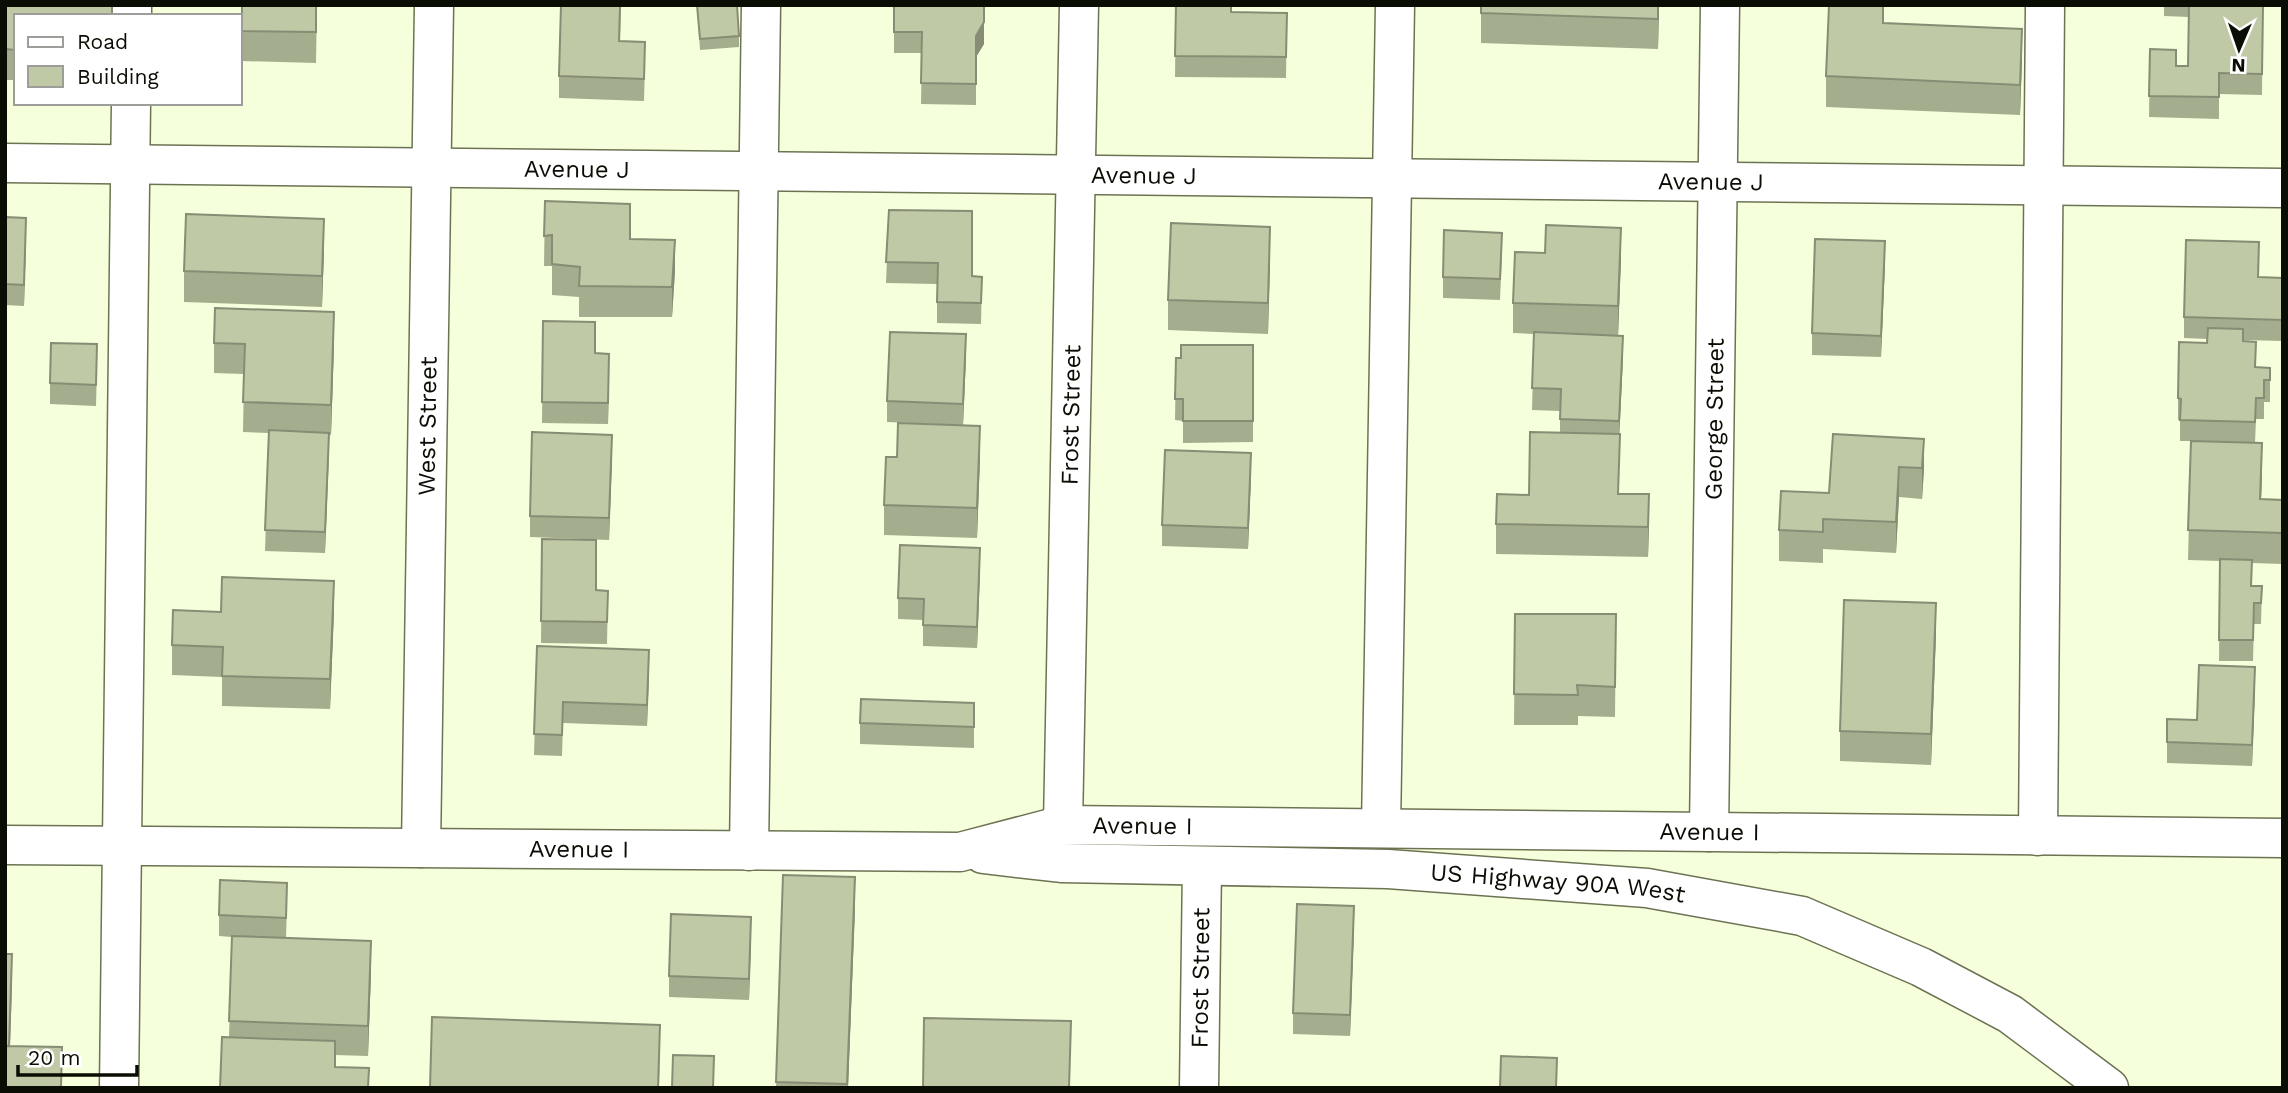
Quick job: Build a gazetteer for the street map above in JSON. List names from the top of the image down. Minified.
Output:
{"streets":{"street":["Avenue J","Frost Street","George Street","West Street","Avenue I","US Highway 90A West"]},"crossings":[["Avenue J","Frost Street"],["Avenue J","George Street"],["Avenue J","West Street"],["Frost Street","Avenue I"],["Frost Street","US Highway 90A West"],["George Street","Avenue I"],["West Street","Avenue I"],["Avenue I","US Highway 90A West"]],"legend":["Road","Building"],"scale_bar":"20 m","north":"bottom"}
